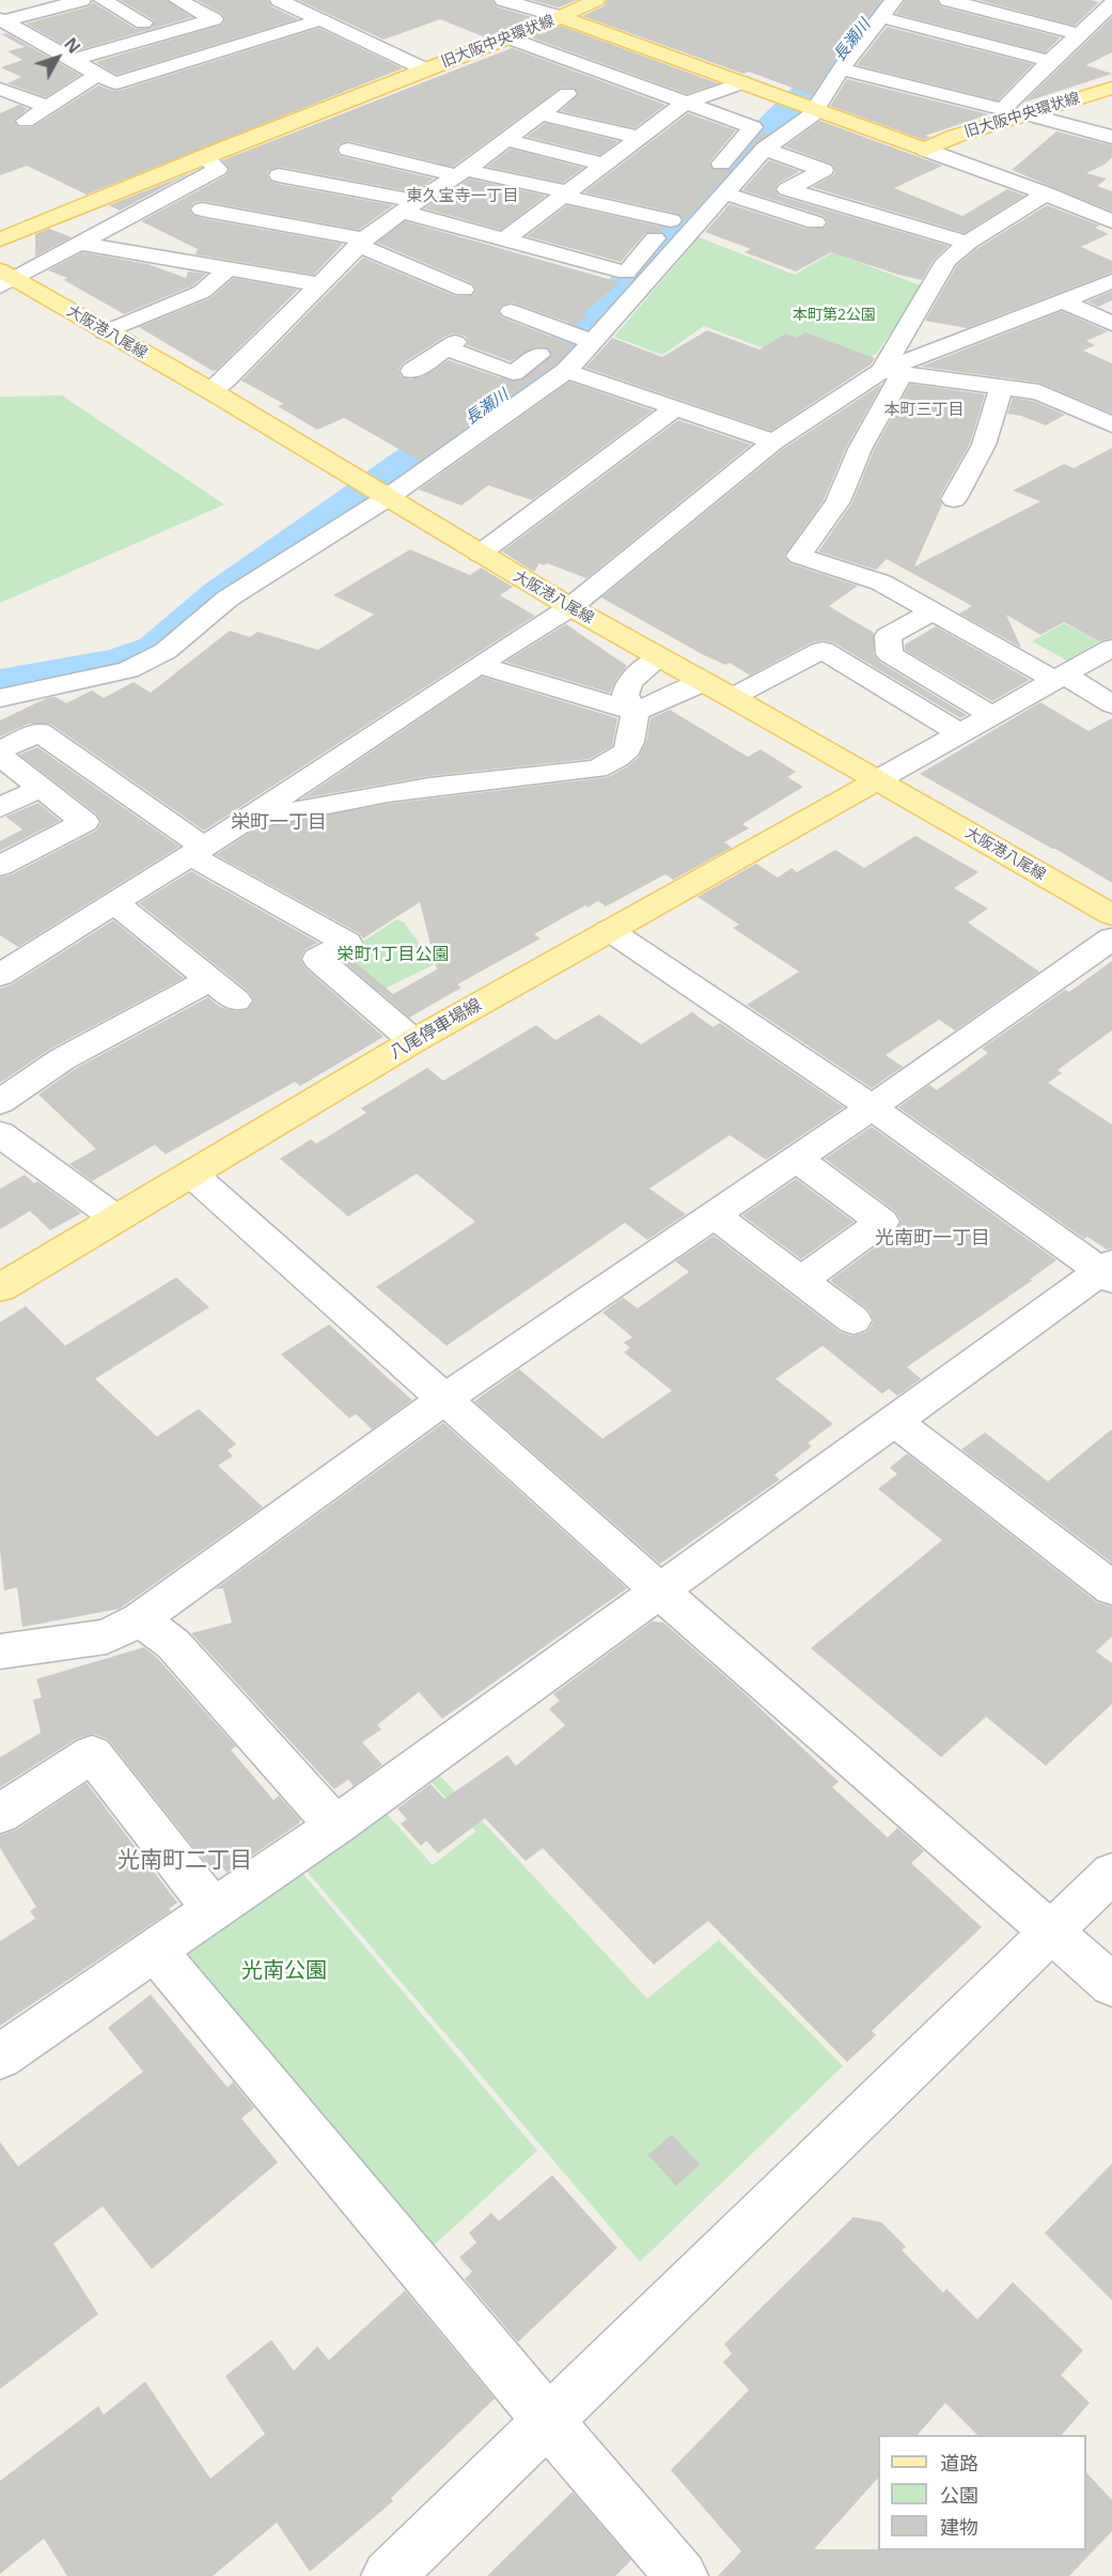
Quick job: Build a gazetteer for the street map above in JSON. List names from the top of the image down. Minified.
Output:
{"streets":{"main road":["旧大阪中央環状線","大阪港八尾線","八尾停車場線"]},"crossings":[["大阪港八尾線","八尾停車場線"]],"districts":["東久宝寺一丁目","本町三丁目","栄町一丁目","光南町一丁目","光南町二丁目"],"water":["長瀬川"],"parks":["本町第2公園","栄町1丁目公園","光南公園"],"legend":["道路","公園","建物"],"north":"top right"}
